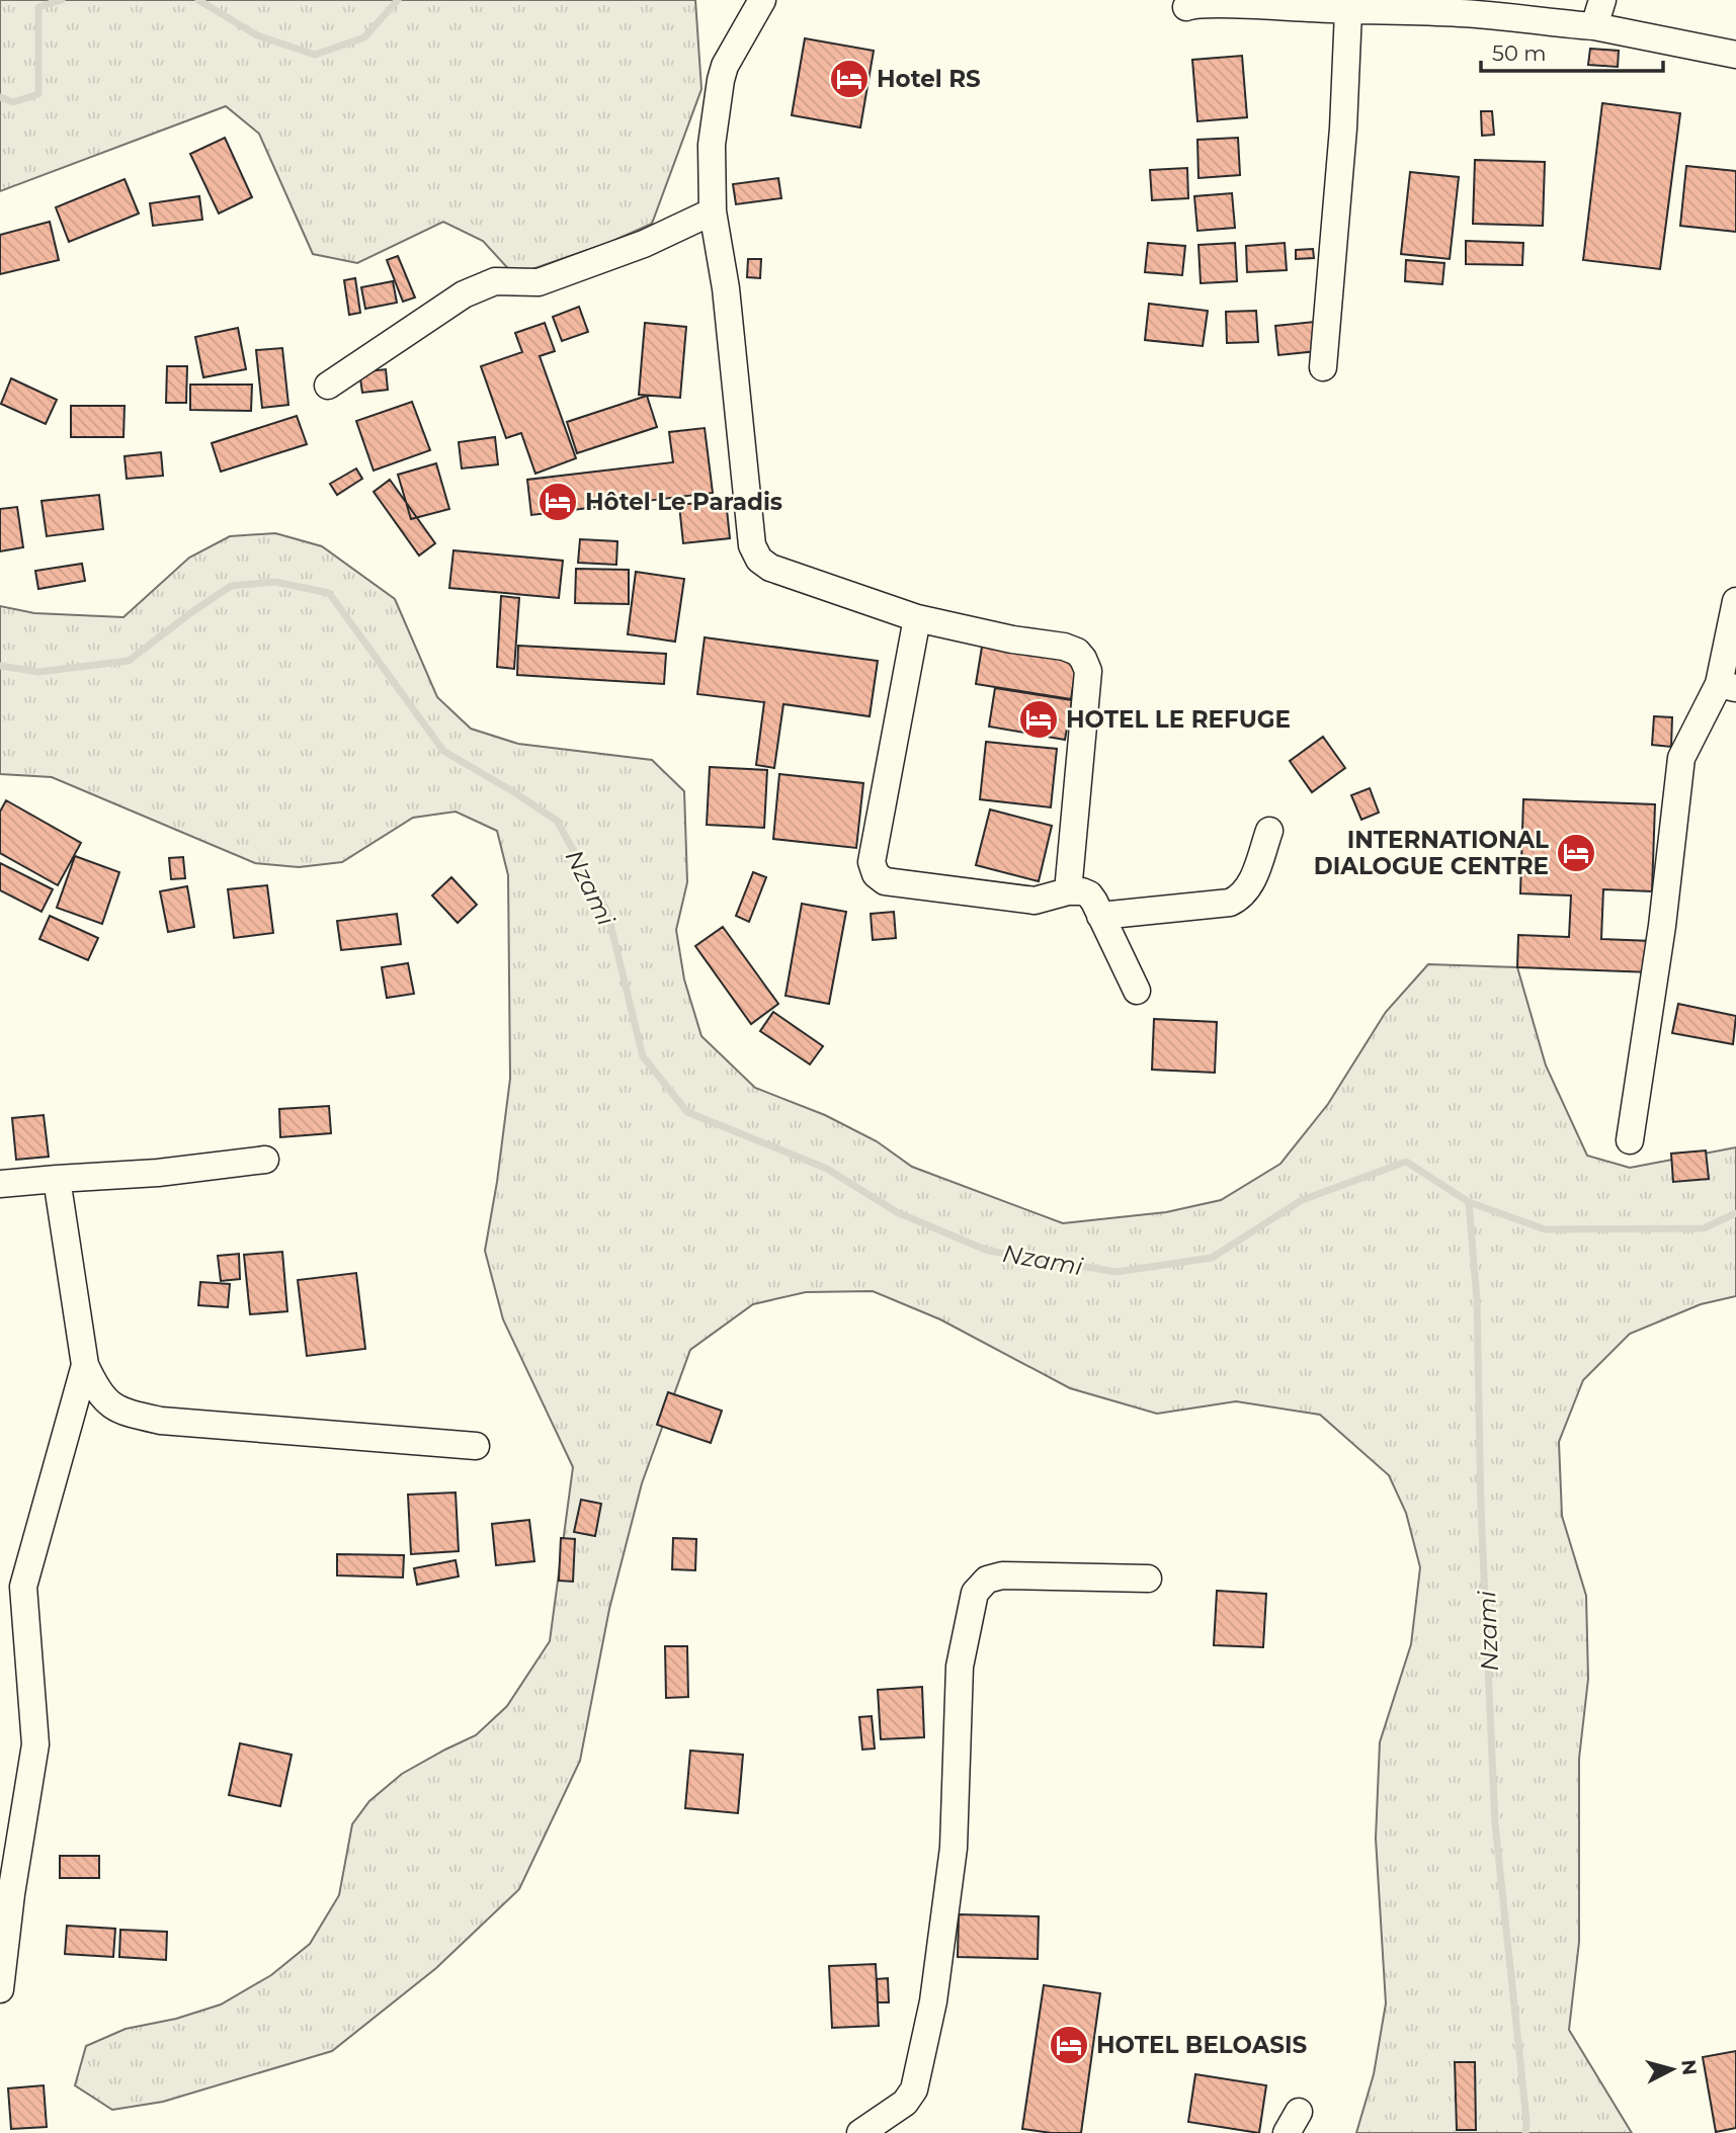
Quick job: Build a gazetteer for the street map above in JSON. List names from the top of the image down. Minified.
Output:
{"water":["Nzami"],"places":{"hotel":["Hotel RS","Hôtel Le Paradis","HOTEL LE REFUGE","INTERNATIONAL DIALOGUE CENTRE","HOTEL BELOASIS"]},"scale_bar":"50 m","north":"right"}
